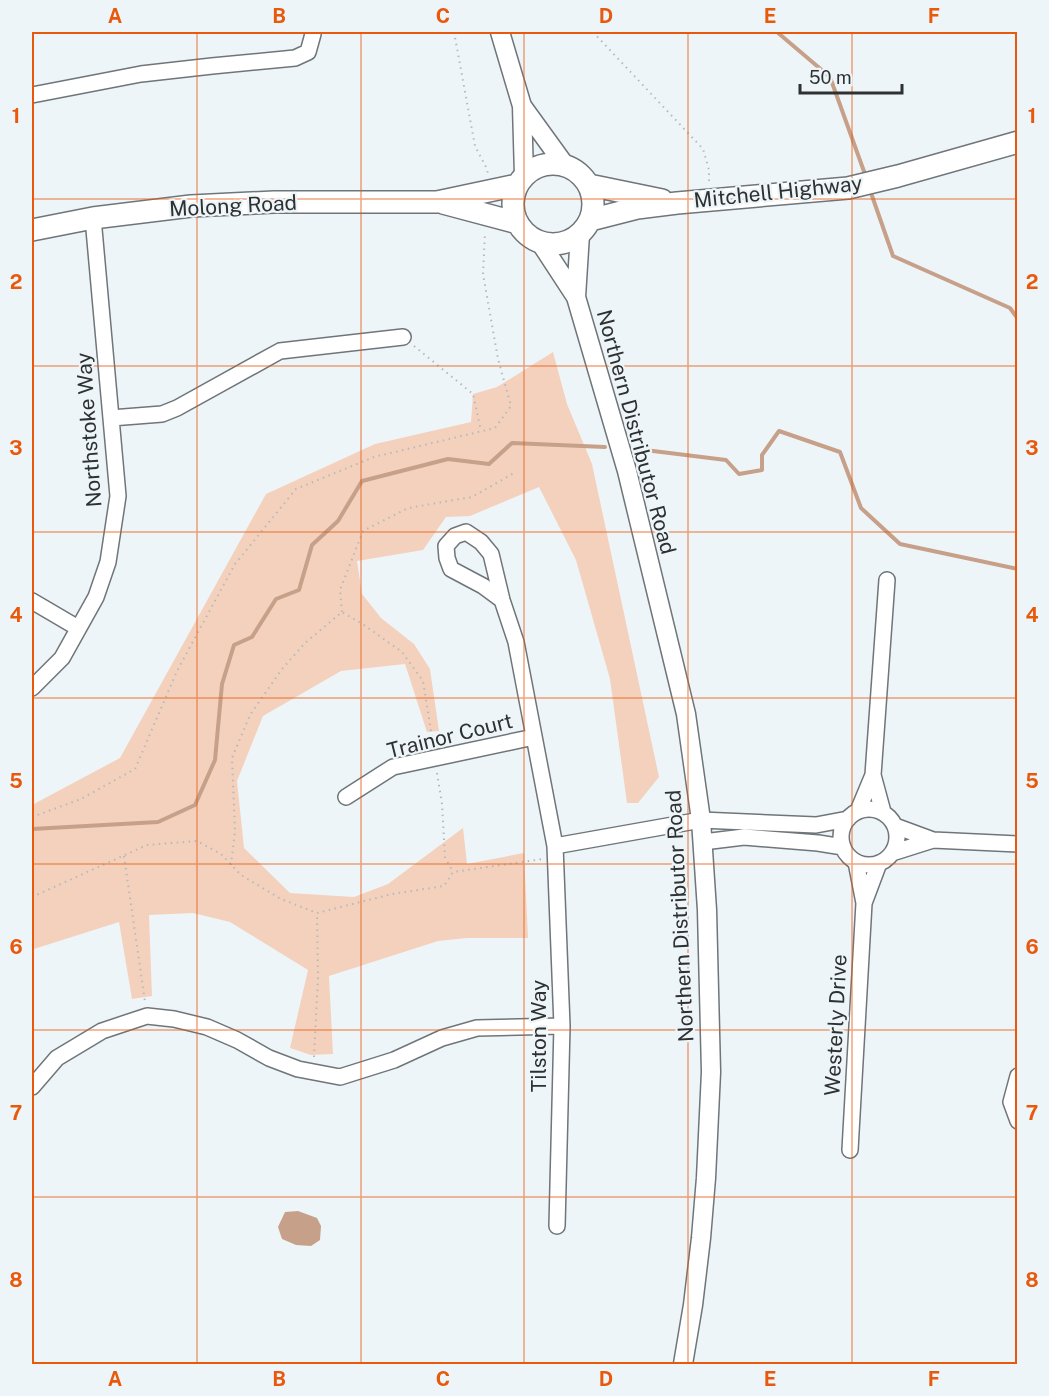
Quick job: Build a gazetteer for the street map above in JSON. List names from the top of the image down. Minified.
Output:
{"streets":{"highway":["Mitchell Highway","Molong Road"],"main road":["Northern Distributor Road"],"street":["Northstoke Way","Trainor Court","Westerly Drive","Tilston Way"]},"crossings":[["Mitchell Highway","Molong Road"],["Mitchell Highway","Northern Distributor Road"],["Molong Road","Northstoke Way"],["Molong Road","Northern Distributor Road"],["Trainor Court","Tilston Way"]],"scale_bar":"50 m","grid":{"columns":["A","B","C","D","E","F"],"rows":["1","2","3","4","5","6","7","8"]}}
